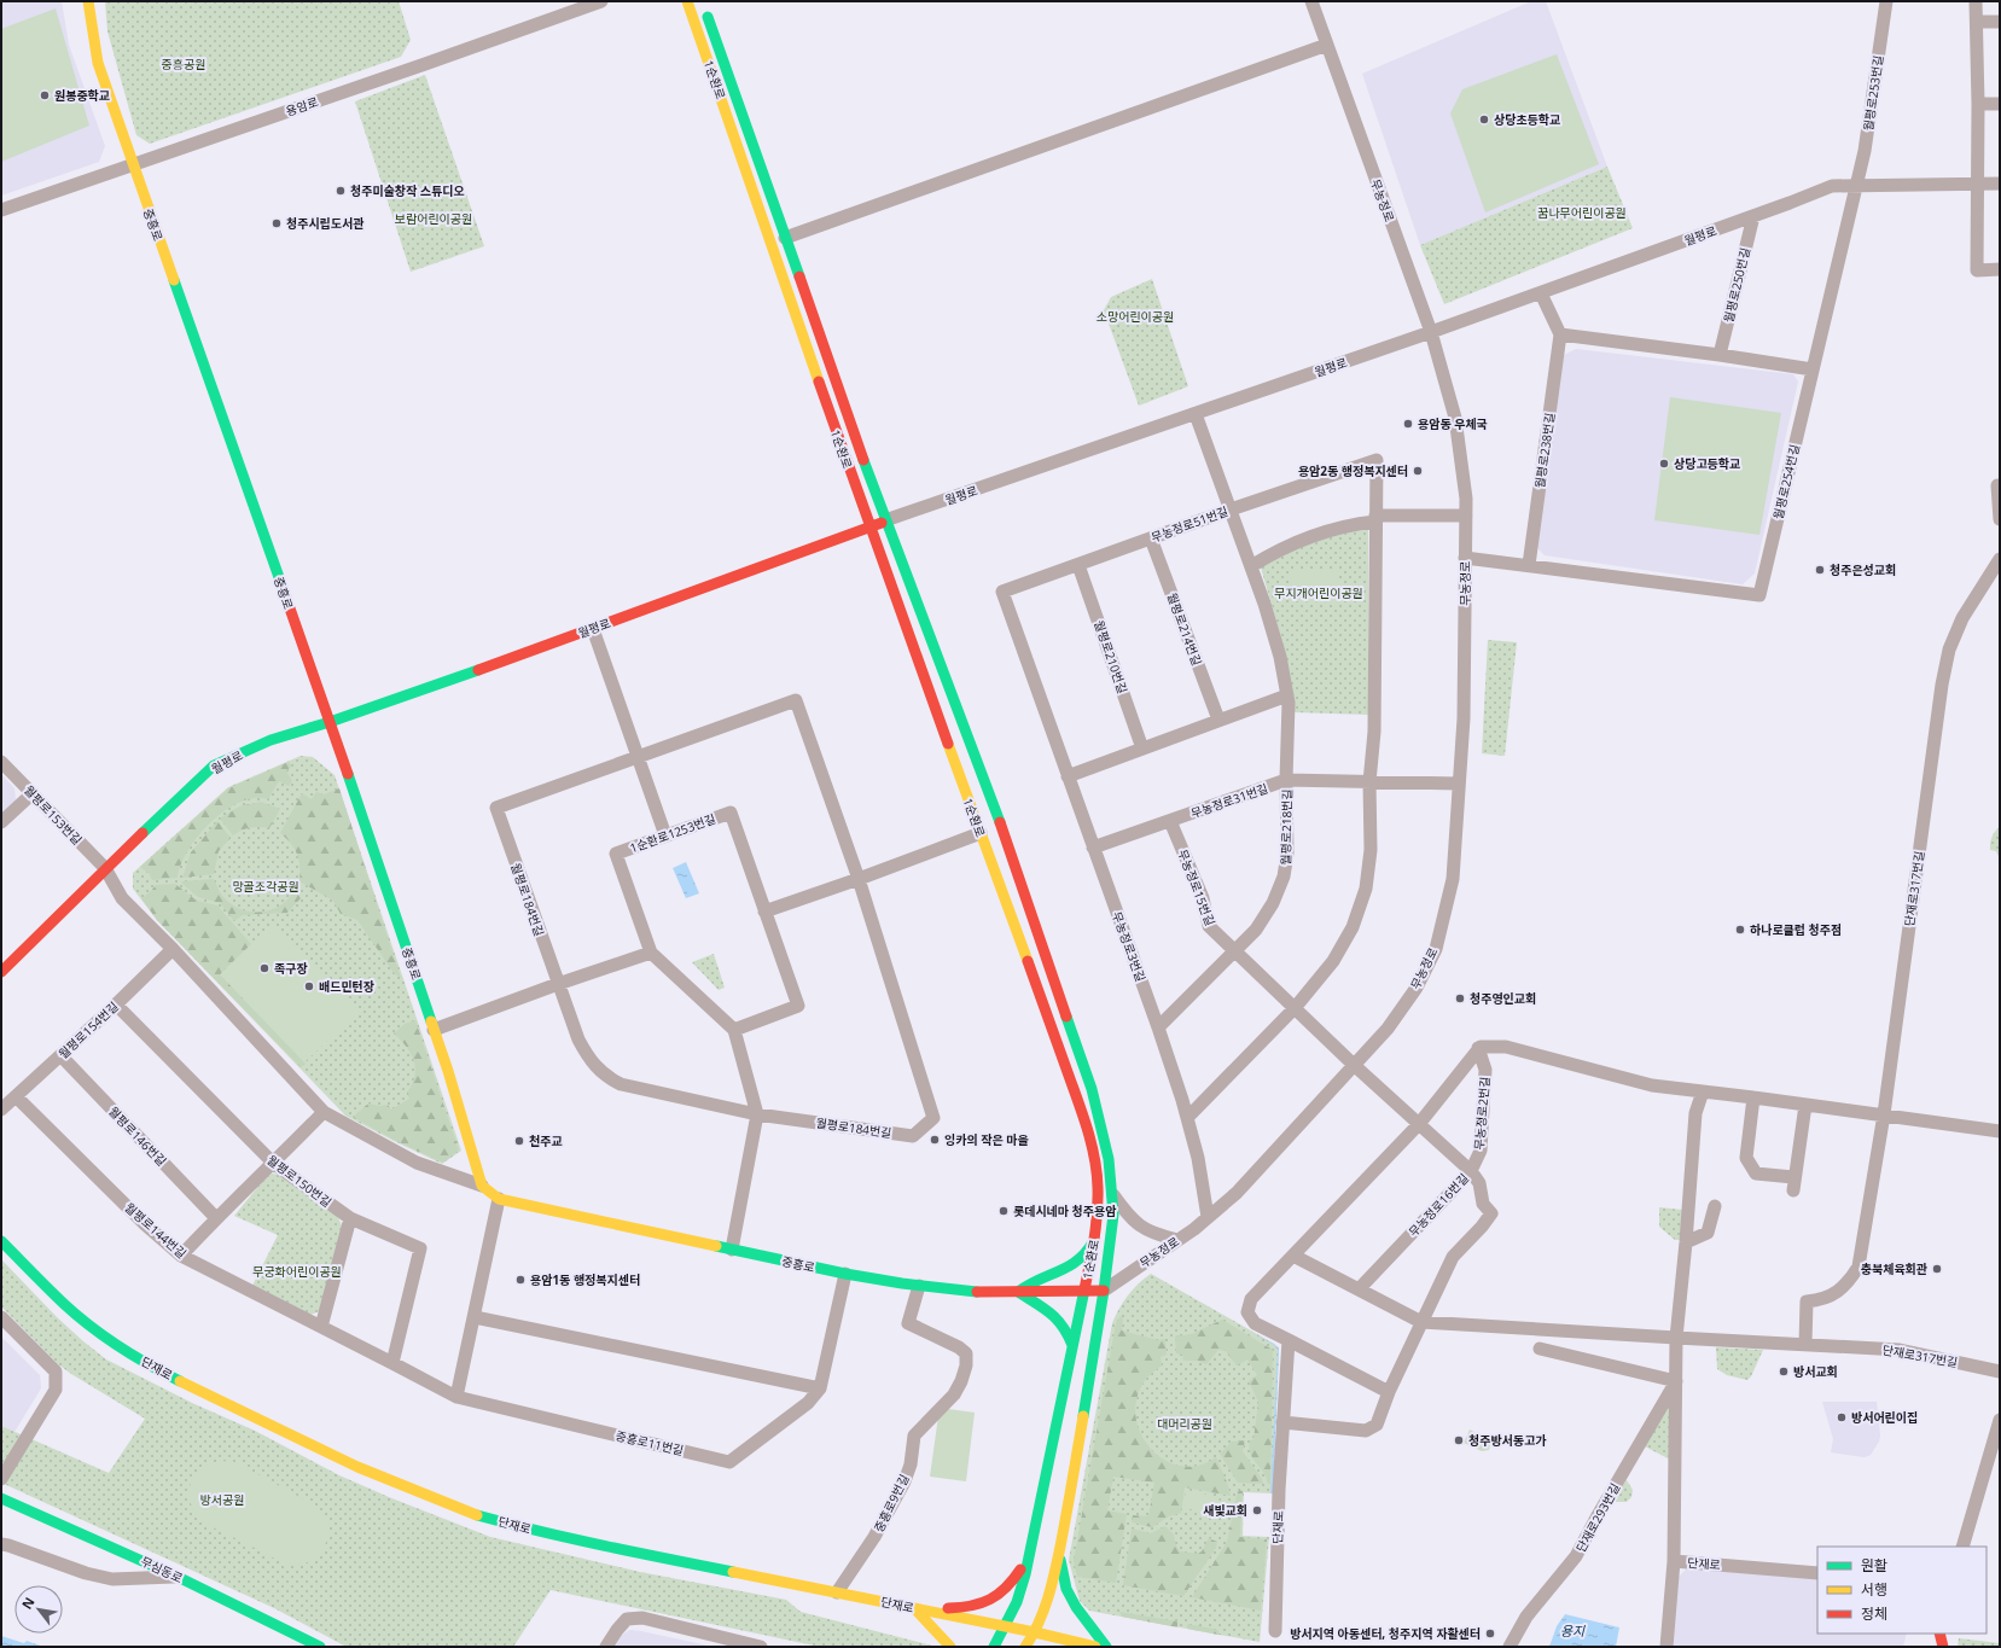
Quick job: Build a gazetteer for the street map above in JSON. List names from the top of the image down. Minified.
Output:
{"streets":{"street":["1순환로","월평로253번길","용암로","무농정로","중흥로","월평로","월평로250번길","월평로238번길","월평로254번길","무농정로51번길","월평로214번길","월평로210번길","무농정로31번길","월평로153번길","월평로218번길","1순환로1253번길","무농정로15번길","단재로317번길","월평로184번길","무농정로3번길","월평로154번길","무농정로2번길","월평로146번길","월평로150번길","무농정로16번길","월평로144번길","단재로","중흥로11번길","중흥로9번길","단재로293번길","무심동로"]},"crossings":[["1순환로","무농정로"],["1순환로","중흥로"],["1순환로","월평로"],["1순환로","단재로"],["월평로253번길","월평로"],["월평로253번길","월평로254번길"],["용암로","중흥로"],["무농정로","중흥로"],["무농정로","월평로"],["무농정로","무농정로31번길"],["무농정로","무농정로15번길"],["무농정로","무농정로3번길"],["무농정로","무농정로16번길"],["중흥로","월평로"],["중흥로","월평로153번길"],["중흥로","중흥로9번길"],["월평로","월평로250번길"],["월평로","월평로254번길"],["월평로","월평로153번길"],["월평로","월평로218번길"],["월평로238번길","월평로254번길"],["무농정로51번길","월평로214번길"],["무농정로51번길","월평로210번길"],["무농정로51번길","월평로218번길"],["무농정로51번길","무농정로3번길"],["무농정로31번길","월평로218번길"],["무농정로31번길","무농정로15번길"],["무농정로31번길","무농정로3번길"],["월평로153번길","월평로154번길"],["월평로218번길","무농정로15번길"],["월평로218번길","무농정로3번길"],["무농정로15번길","무농정로16번길"],["월평로154번길","월평로146번길"],["월평로154번길","월평로150번길"],["월평로154번길","월평로144번길"],["무농정로2번길","무농정로16번길"],["월평로150번길","월평로144번길"],["월평로144번길","중흥로11번길"],["단재로","중흥로9번길"]],"water":["용지"],"parks":["중흥공원","꿈나무어린이공원","보람어린이공원","소망어린이공원","무지개어린이공원","망골조각공원","무궁화어린이공원","대머리공원","방서공원"],"places":["원봉중학교","상당초등학교","청주미술창작 스튜디오","청주시립도서관","용암동 우체국","상당고등학교","용암2동 행정복지센터","청주은성교회","하나로클럽 청주점","족구장","배드민턴장","청주영인교회","잉카의 작은 마을","천주교","롯데시네마 청주용암","충북체육회관","용암1동 행정복지센터","방서교회","방서어린이집","청주방서동고가","새빛교회","방서지역 아동센터, 청주지역 자활센터"],"legend":["원활","서행","정체"],"north":"top left"}
